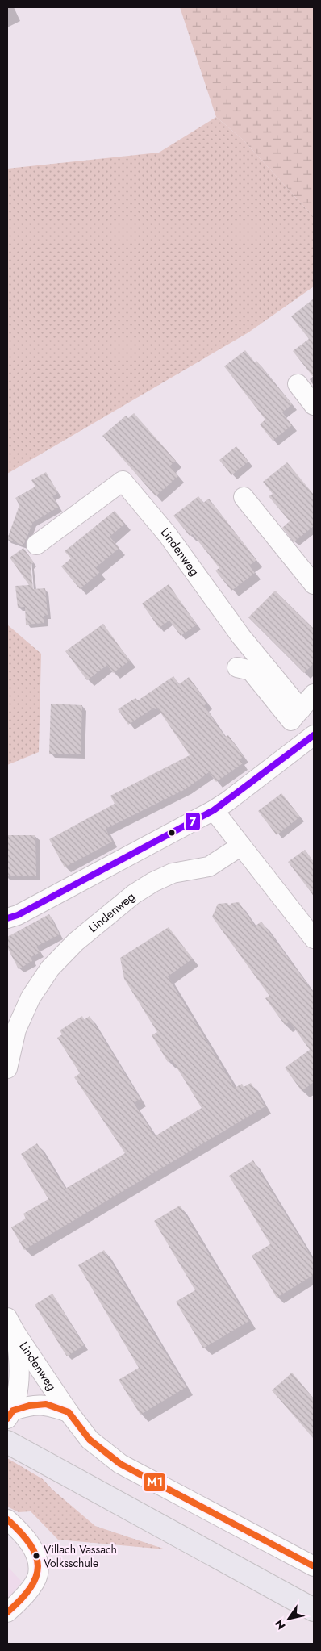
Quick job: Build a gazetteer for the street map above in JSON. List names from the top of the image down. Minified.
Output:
{"streets":{"street":["Lindenweg"]},"places":["Villach Vassach Volksschule"],"lines":["transit line 7","transit line M1"],"north":"bottom left"}
